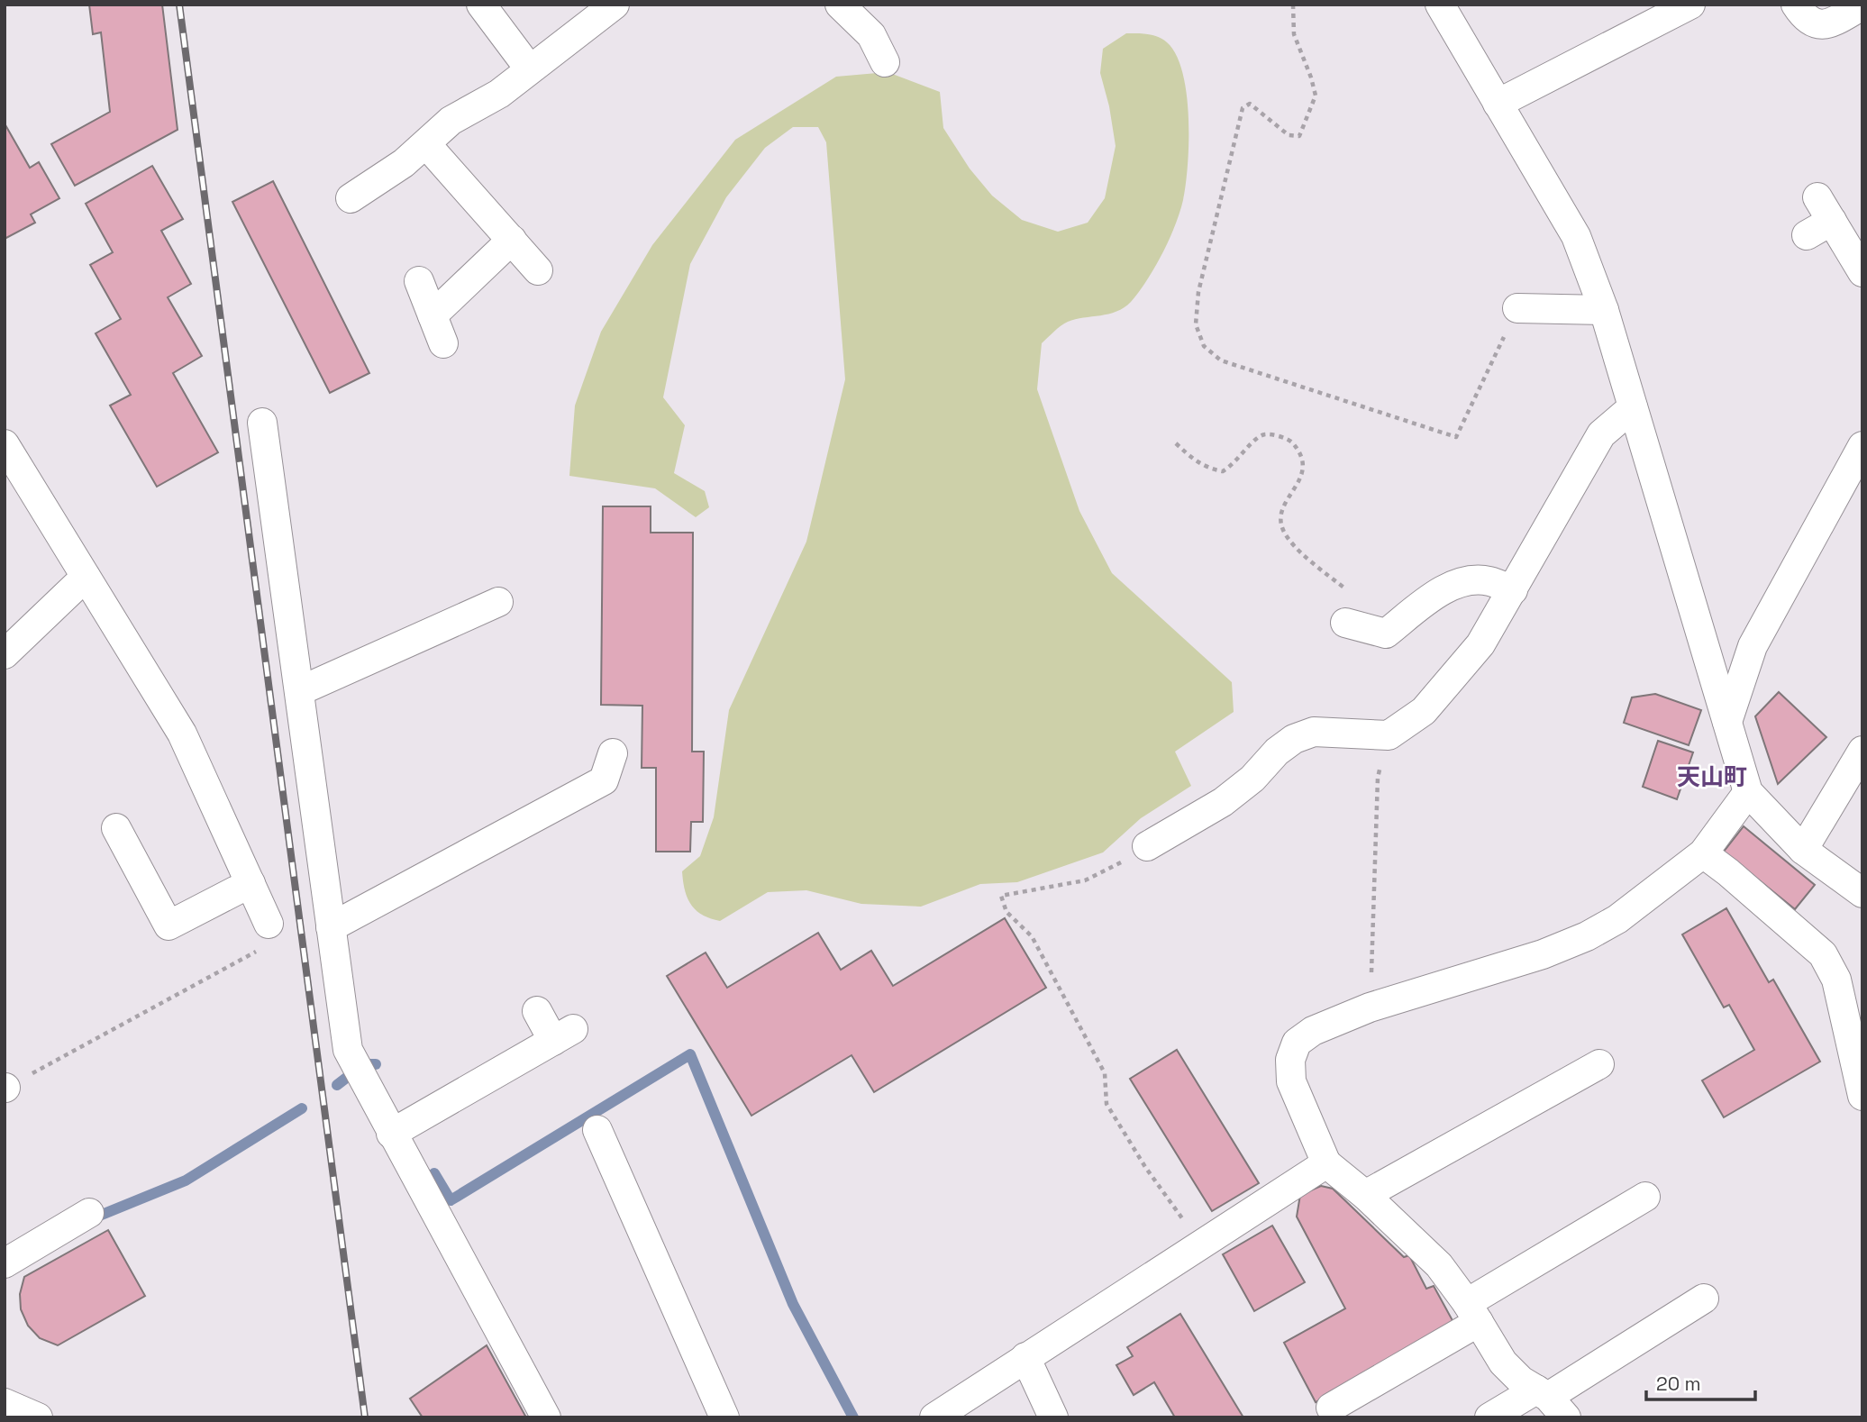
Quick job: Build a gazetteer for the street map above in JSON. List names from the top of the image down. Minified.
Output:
{"districts":["天山町"],"scale_bar":"20 m"}
